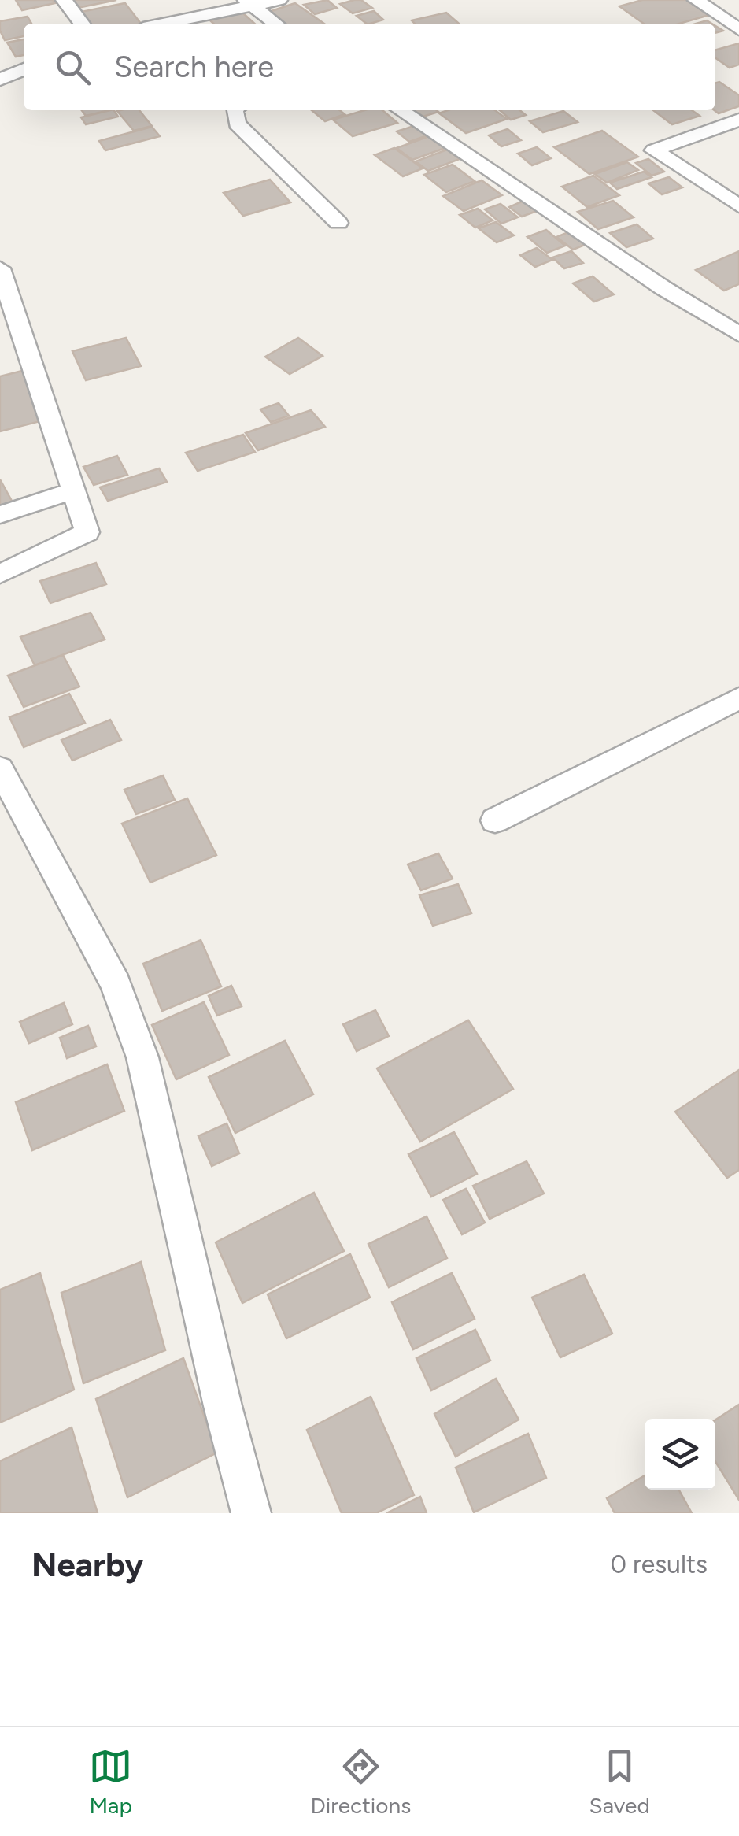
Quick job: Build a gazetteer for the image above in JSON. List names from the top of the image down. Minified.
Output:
{"page":{"search":"Search here","heading":["Nearby","0 results"],"nav":["Map","Directions","Saved"]}}
